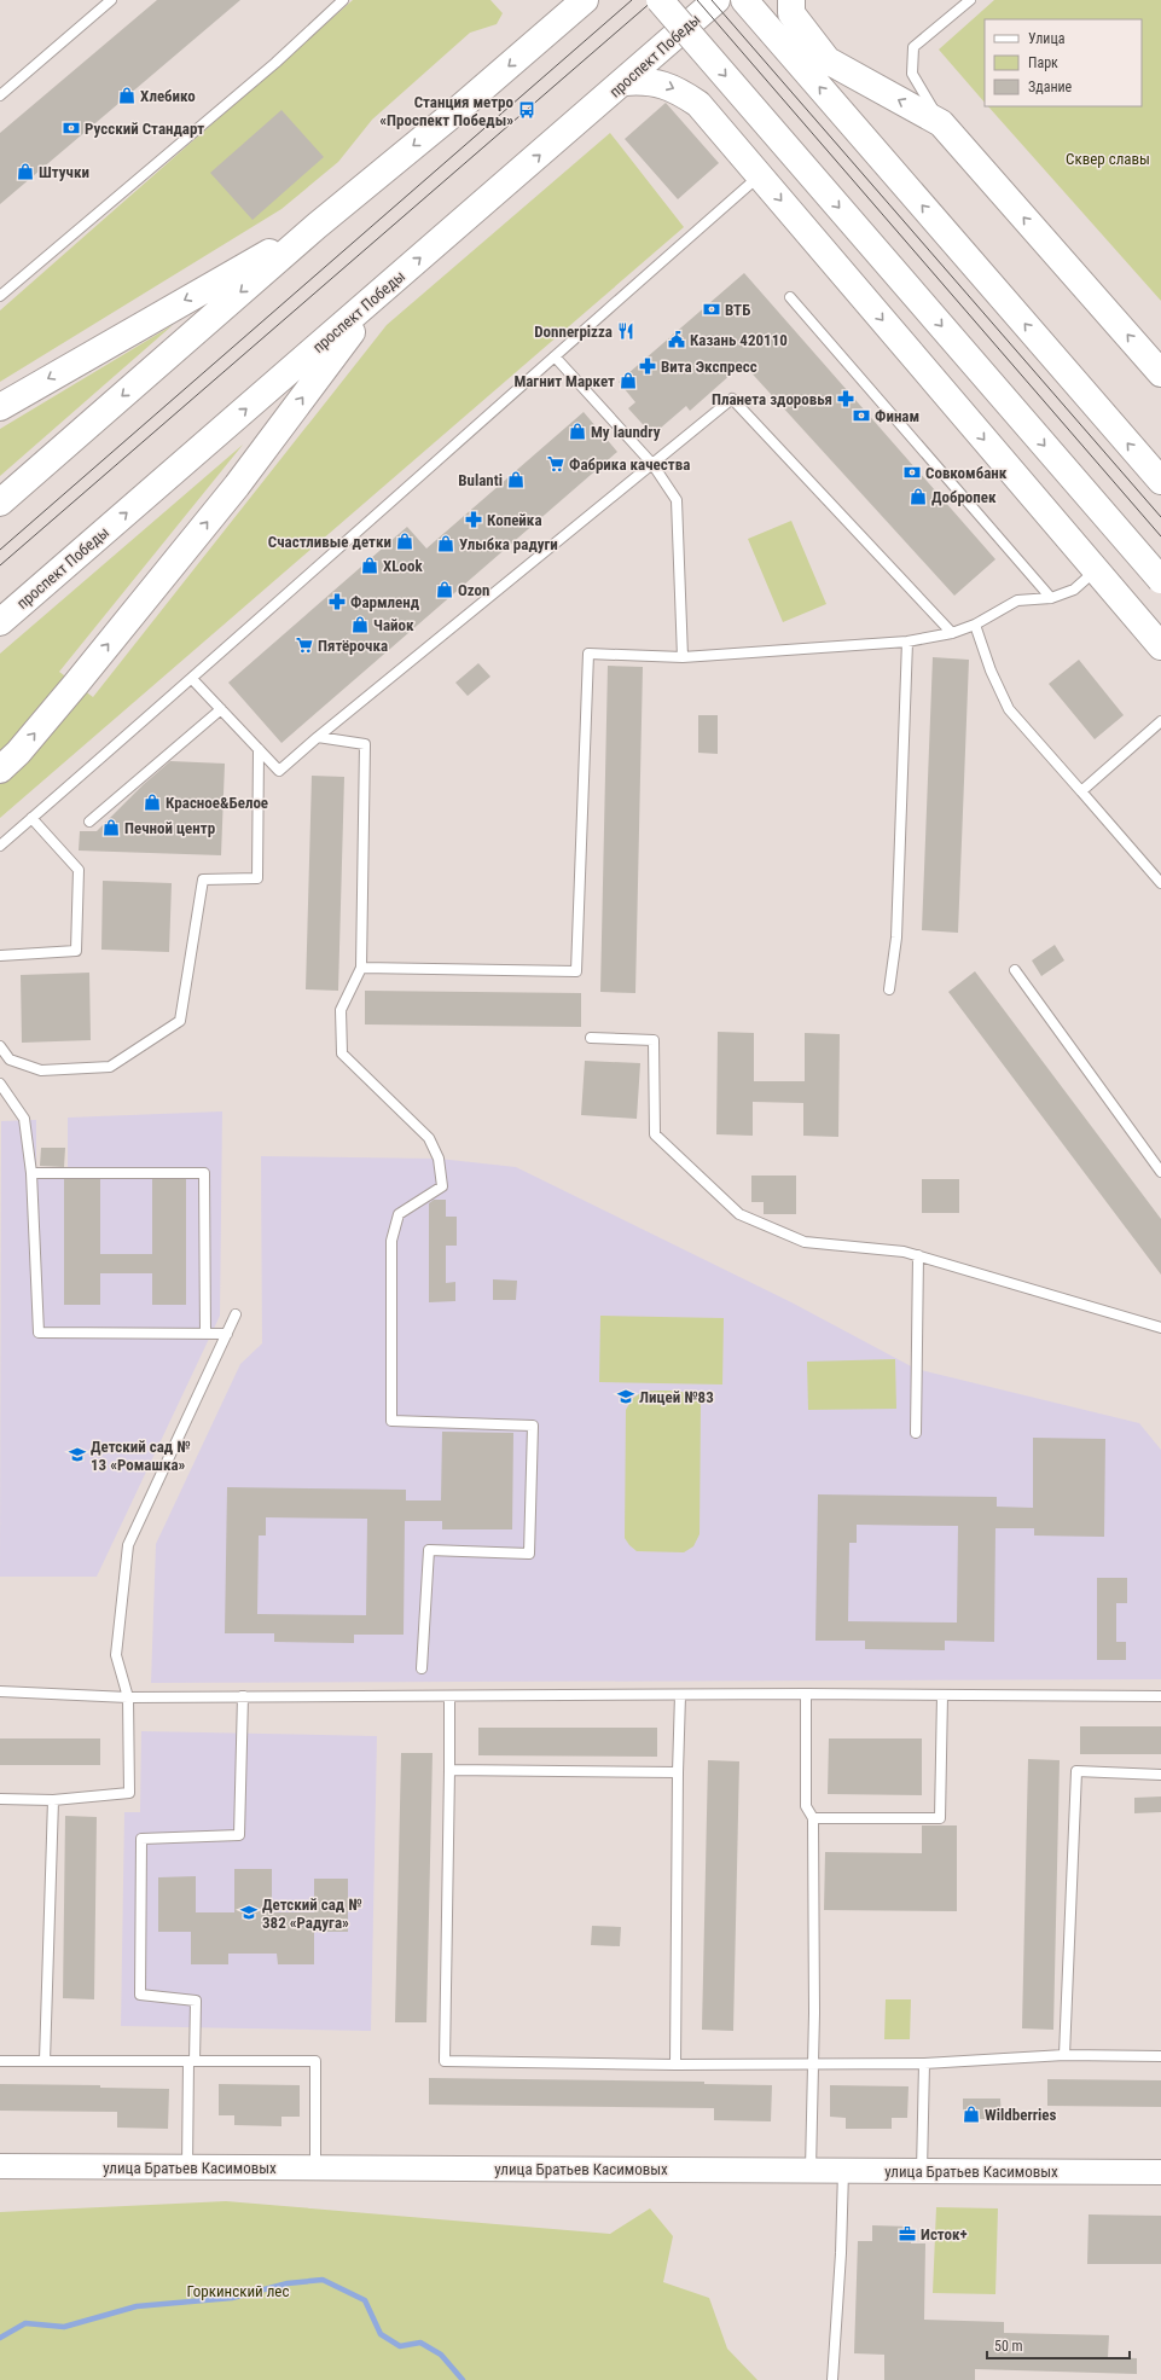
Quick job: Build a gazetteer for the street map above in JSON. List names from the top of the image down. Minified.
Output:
{"streets":{"main road":["проспект Победы"],"street":["улица Братьев Касимовых"]},"parks":["Сквер славы","Горкинский лес"],"places":{"shop":["Хлебико","Штучки","Магнит Маркет","My laundry","Bulanti","Добропек","Счастливые детки","Улыбка радуги","XLook","Ozon","Чайок","Красное&Белое","Печной центр","Wildberries"],"bus stop":["Станция метро «Проспект Победы»"],"bank":["Русский Стандарт","ВТБ","Финам","Совкомбанк"],"restaurant":["Donnerpizza"],"public building":["Казань 420110"],"pharmacy":["Вита Экспресс","Планета здоровья","Копейка","Фармленд"],"supermarket":["Фабрика качества","Пятёрочка"],"school or university":["Лицей №83","Детский сад № 13 «Ромашка»","Детский сад № 382 «Радуга»"],"office":["Исток+"]},"legend":["Улица","Парк","Здание"],"scale_bar":"50 m"}
